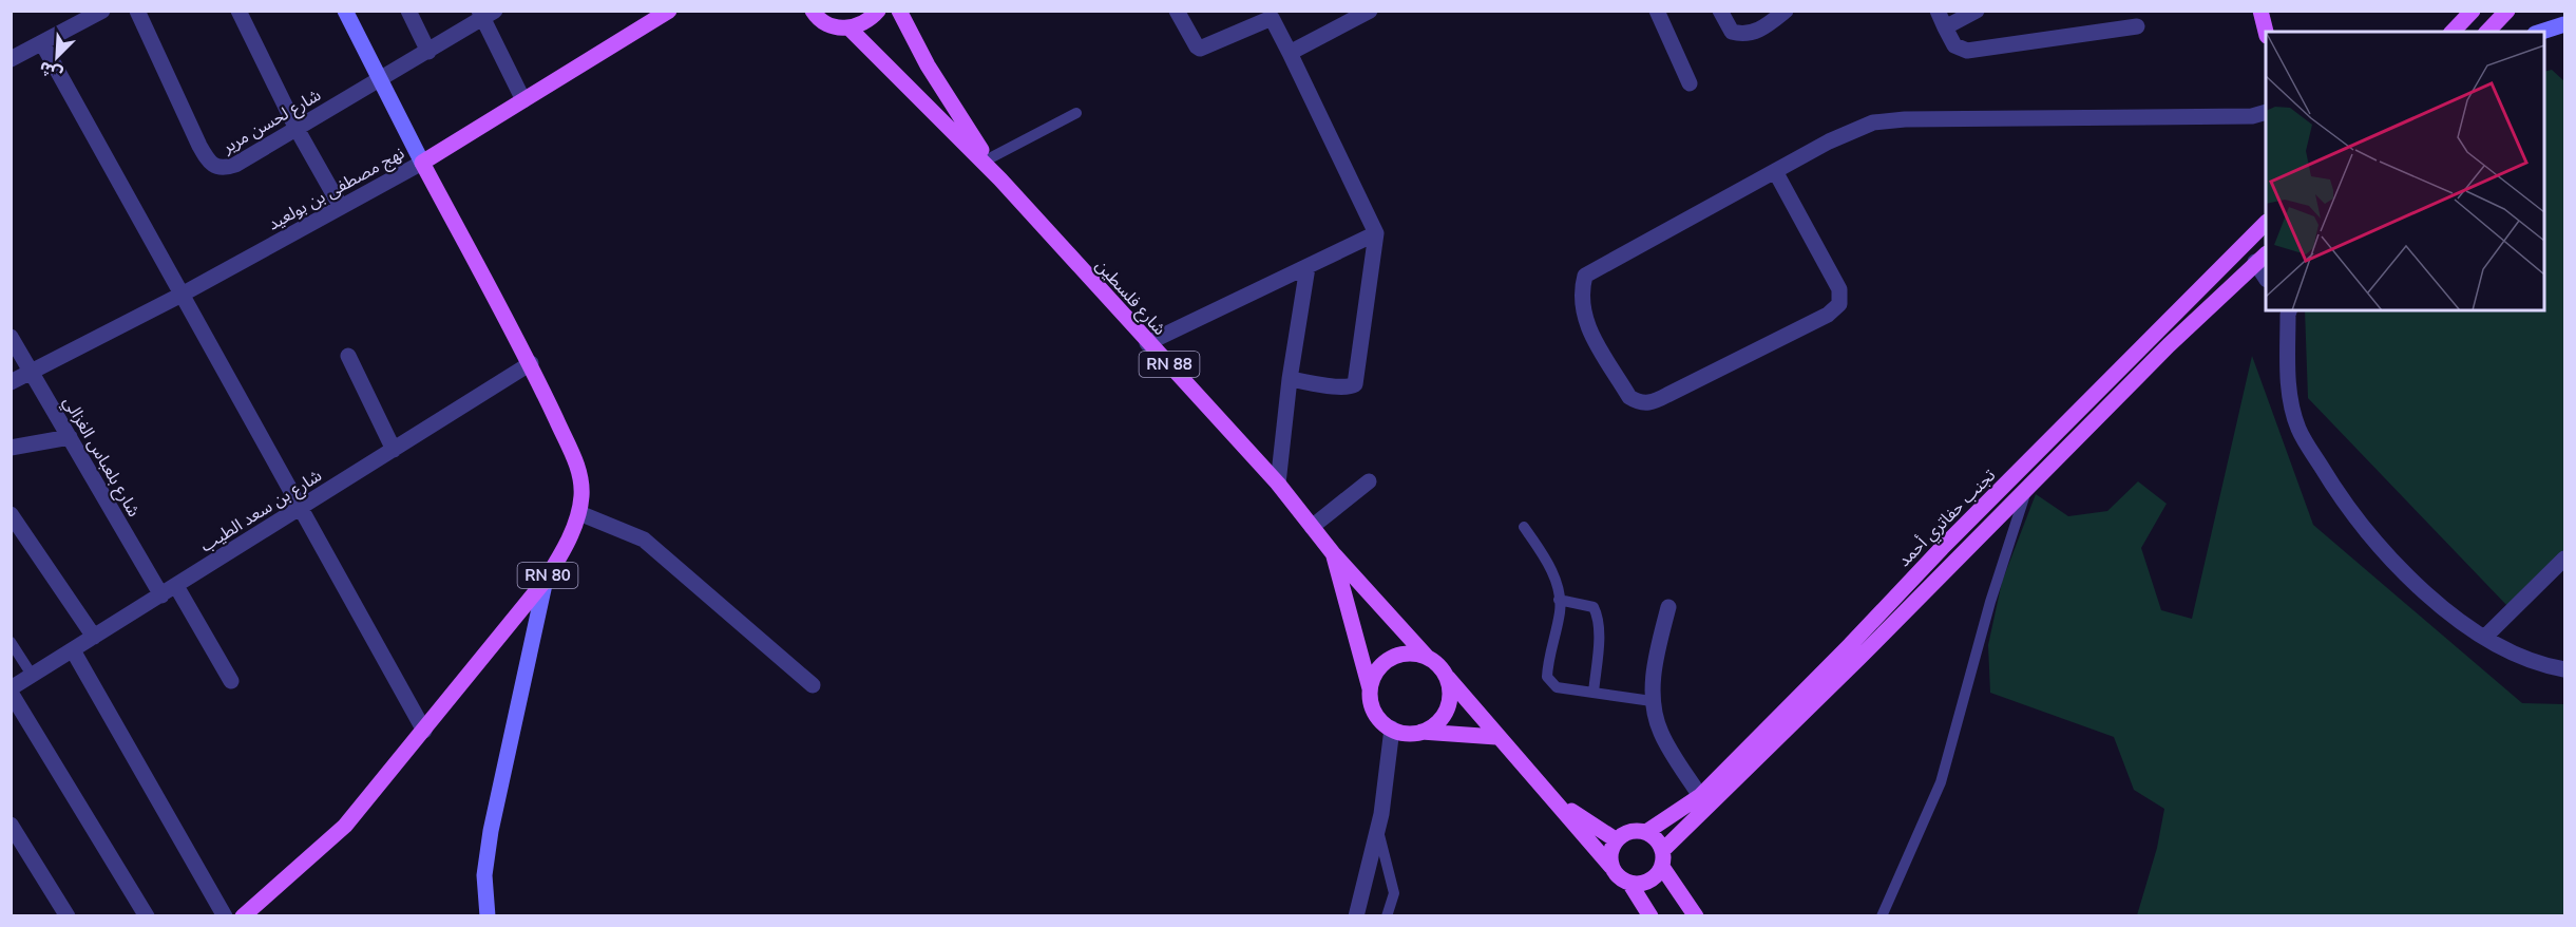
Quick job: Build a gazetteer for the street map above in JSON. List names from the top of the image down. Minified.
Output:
{"streets":{"main road":["نهج مصطفى بن بولعيد","شارع فلسطين","RN 88","تجنب حفاتري أحمد","RN 80"],"street":["شارع لحسن مرير","شارع بلعباس الغزالي","شارع بن سعد الطيب"]},"crossings":[["نهج مصطفى بن بولعيد","شارع بلعباس الغزالي"],["نهج مصطفى بن بولعيد","RN 80"],["شارع فلسطين","RN 88"],["شارع بلعباس الغزالي","شارع بن سعد الطيب"],["شارع بن سعد الطيب","RN 80"]],"north":"bottom left"}
